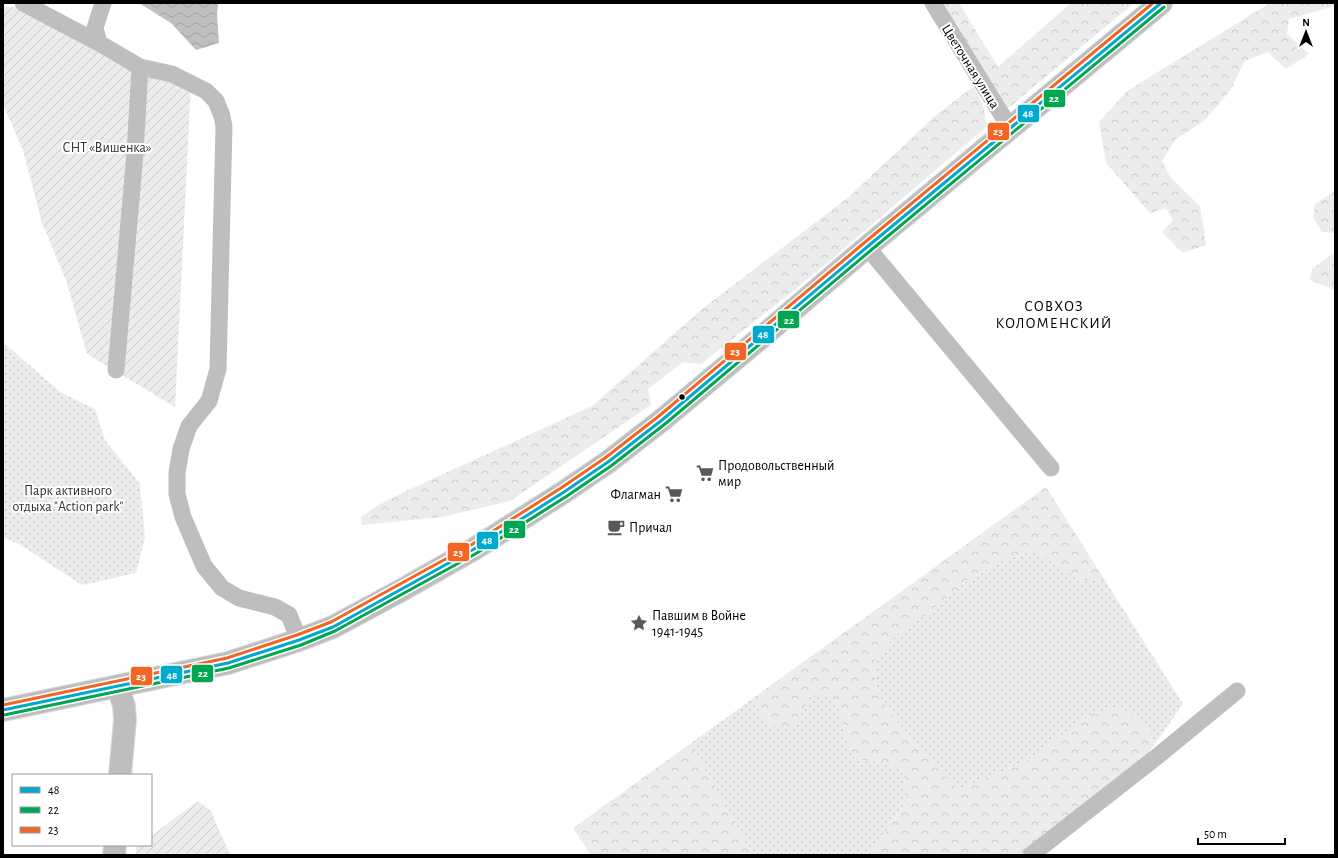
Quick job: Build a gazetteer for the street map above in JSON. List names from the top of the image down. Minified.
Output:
{"streets":{"street":["Цветочная улица"]},"districts":["СОВХОЗ КОЛОМЕНСКИЙ"],"parks":["СНТ «Вишенка»","Парк активного отдыха \"Action park\""],"places":{"supermarket":["Продовольственный мир","Флагман"],"cafe":["Причал"],"place":["Павшим в Войне 1941-1945"]},"lines":["transit line 48","transit line 23","transit line 22"],"legend":["48","22","23"],"scale_bar":"50 m","north":"top"}
